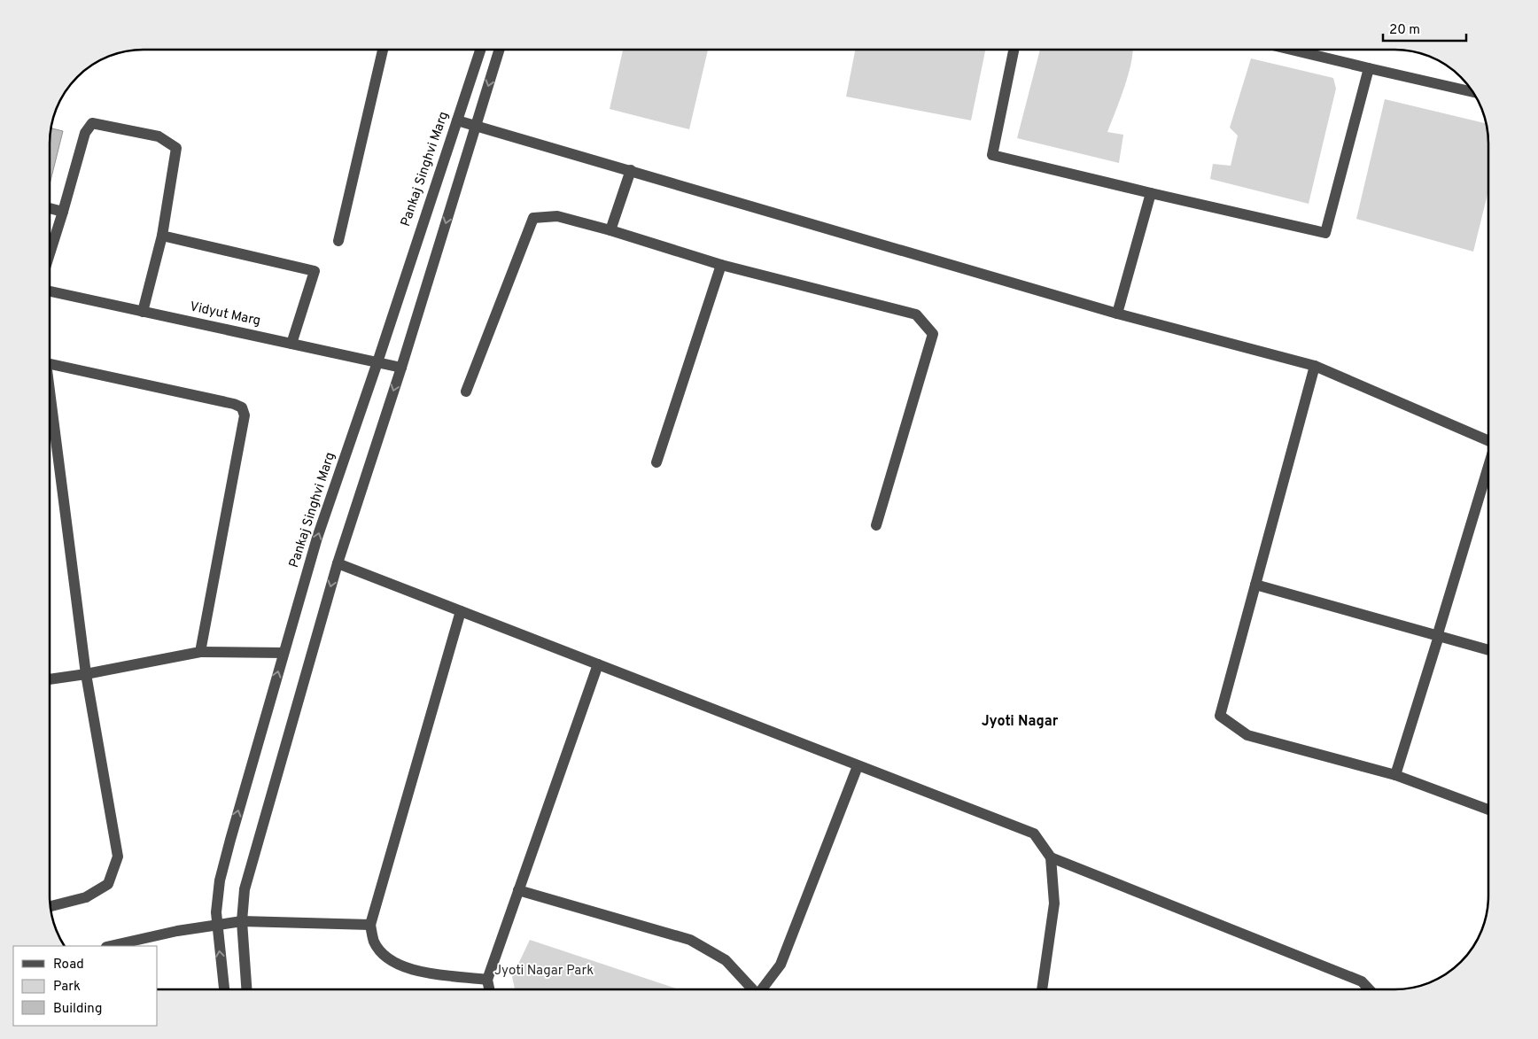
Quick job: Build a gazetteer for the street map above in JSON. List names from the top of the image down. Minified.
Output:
{"streets":{"street":["Pankaj Singhvi Marg","Vidyut Marg"]},"crossings":[["Pankaj Singhvi Marg","Vidyut Marg"]],"districts":["Jyoti Nagar"],"parks":["Jyoti Nagar Park"],"legend":["Road","Park","Building"],"scale_bar":"20 m"}
